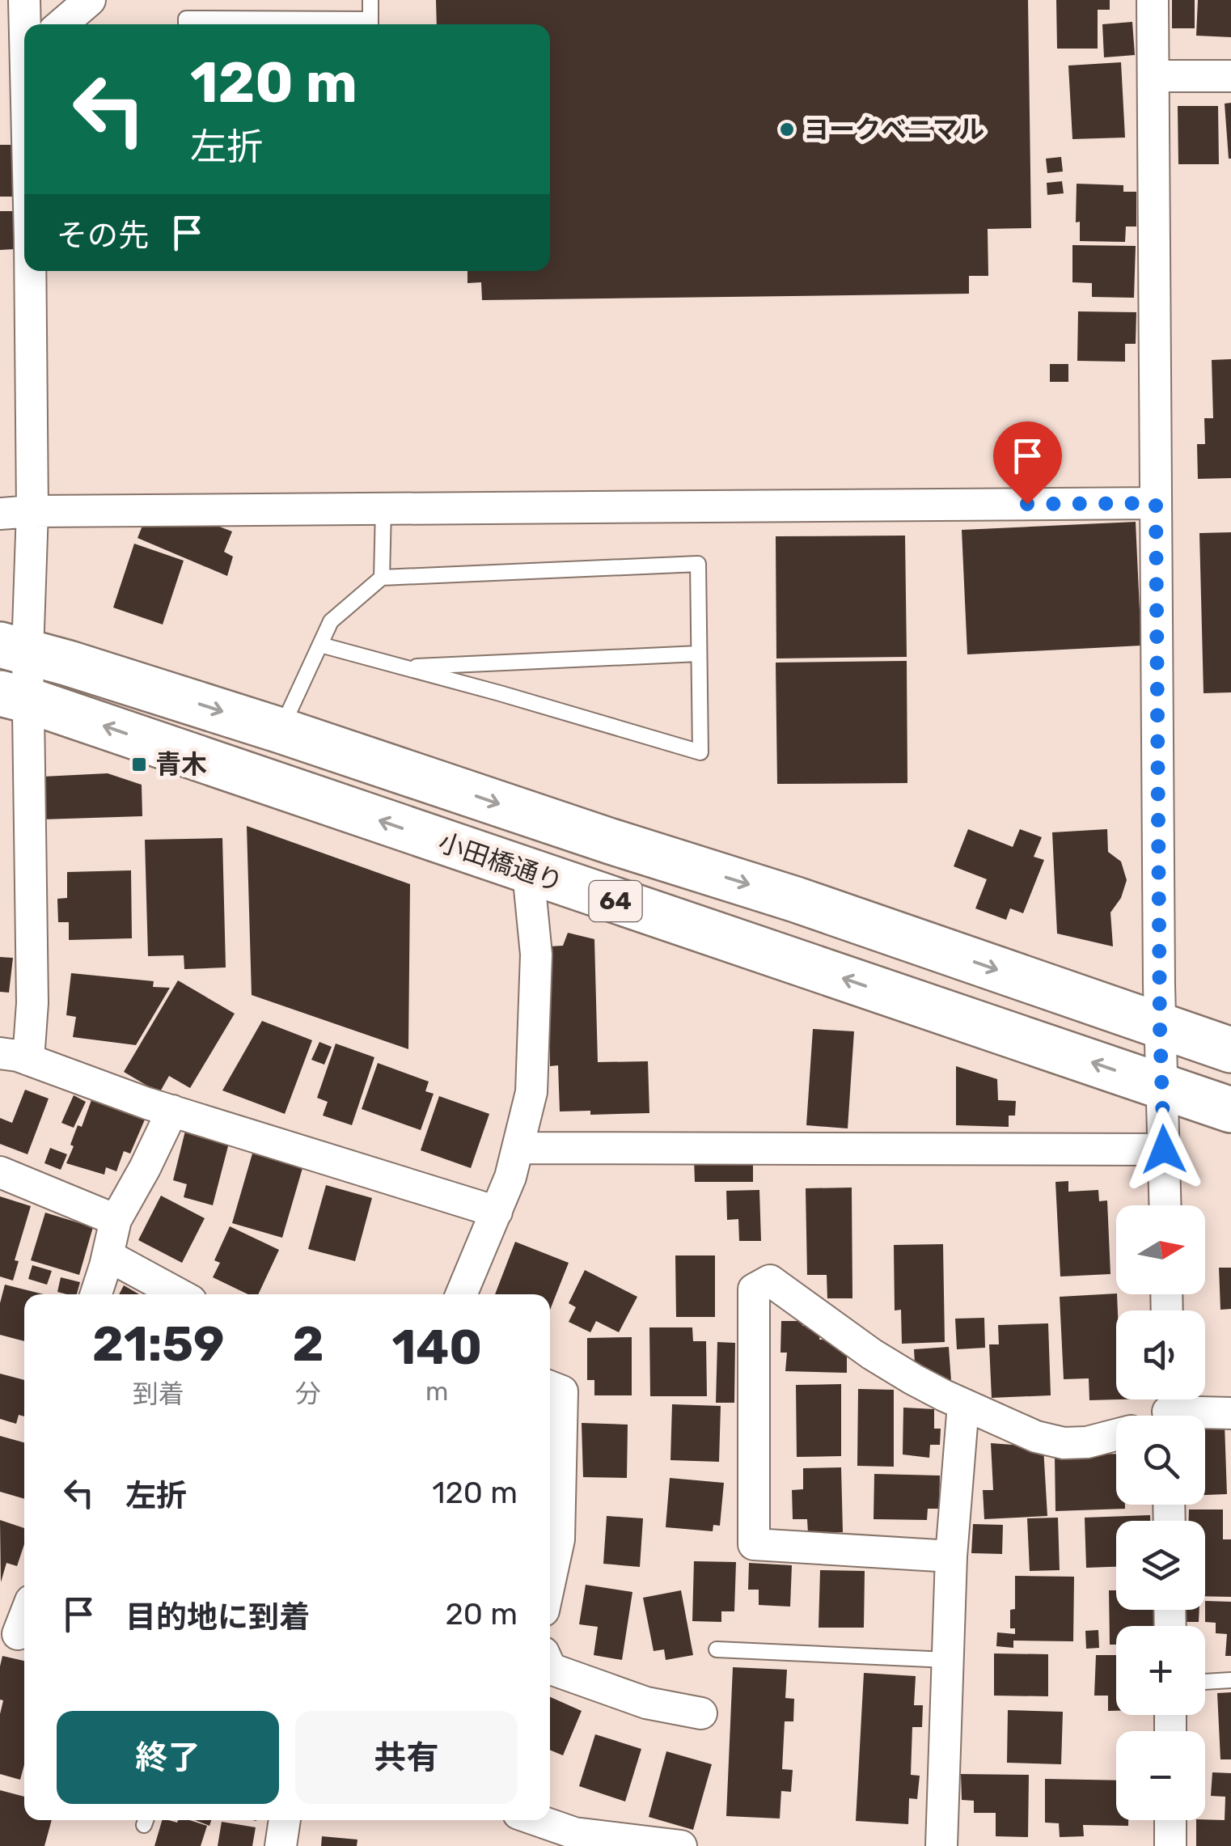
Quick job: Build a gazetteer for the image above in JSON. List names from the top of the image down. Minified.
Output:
{"streets":{"main road":["小田橋通り","64"]},"places":{"other":["ヨークベニマル"],"transit":["青木"]},"north":"right","page":{"turn":["120 m","左折"],"then":"その先","map_buttons":["+","−"],"eta":["21:59","到着","2","分","140","m"],"list":[{"name":"左折","value":"120 m"},{"name":"目的地に到着","value":"20 m"}],"buttons":["終了","共有"]}}
